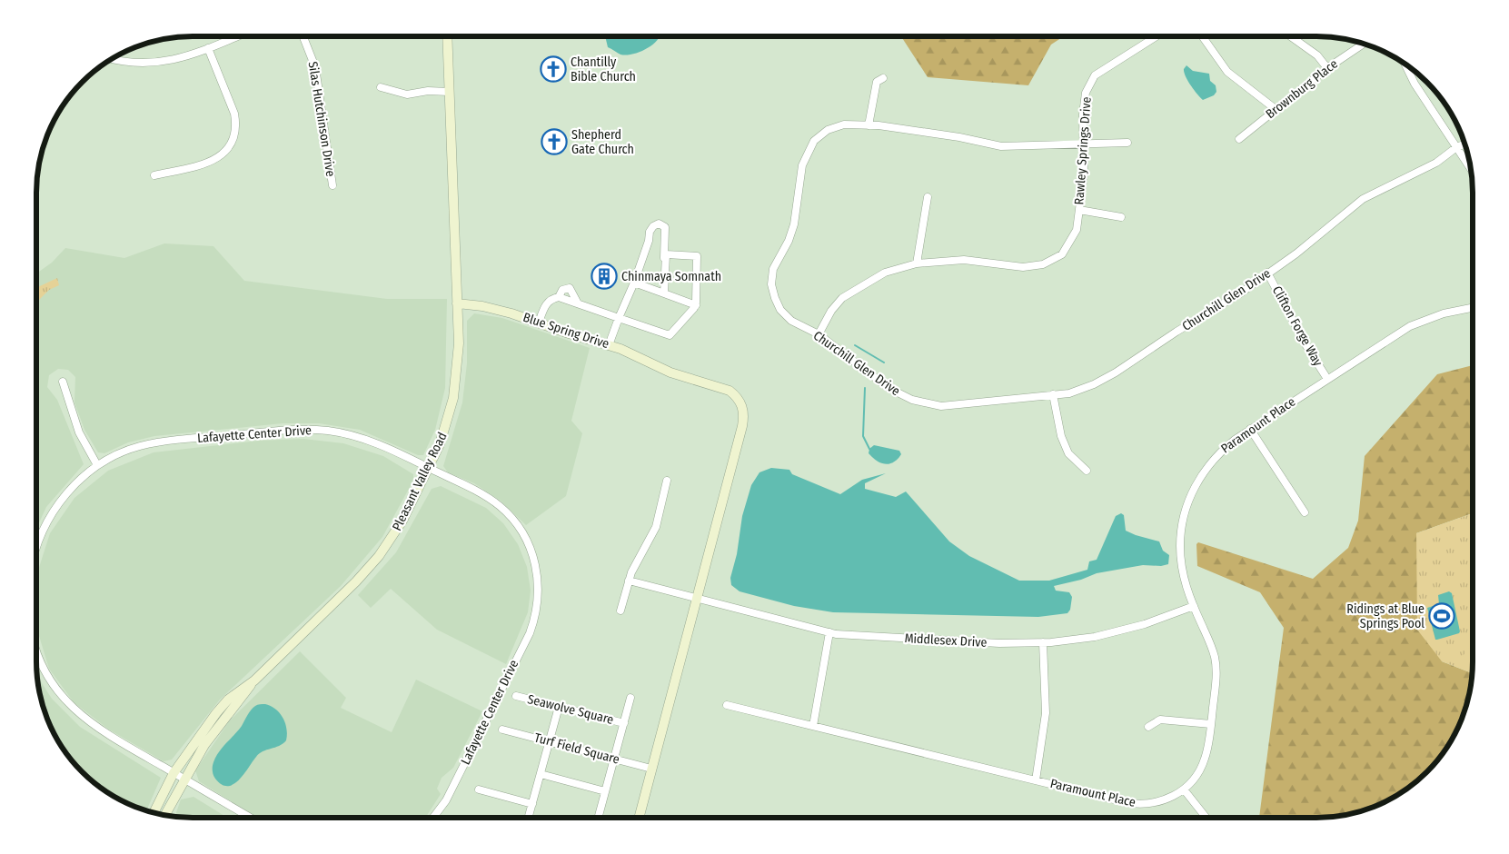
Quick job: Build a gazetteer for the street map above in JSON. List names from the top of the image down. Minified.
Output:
{"streets":{"main road":["Blue Spring Drive","Pleasant Valley Road"],"street":["Brownburg Place","Silas Hutchinson Drive","Rawley Springs Drive","Churchill Glen Drive","Clifton Forge Way","Paramount Place","Lafayette Center Drive","Middlesex Drive","Seawolve Square","Turf Field Square"]},"crossings":[["Rawley Springs Drive","Churchill Glen Drive"],["Churchill Glen Drive","Clifton Forge Way"],["Clifton Forge Way","Paramount Place"],["Blue Spring Drive","Pleasant Valley Road"],["Blue Spring Drive","Middlesex Drive"],["Paramount Place","Middlesex Drive"],["Lafayette Center Drive","Pleasant Valley Road"]],"places":{"church":["Chantilly Bible Church","Shepherd Gate Church"],"building":["Chinmaya Somnath"],"sports":["Ridings at Blue Springs Pool"]}}
